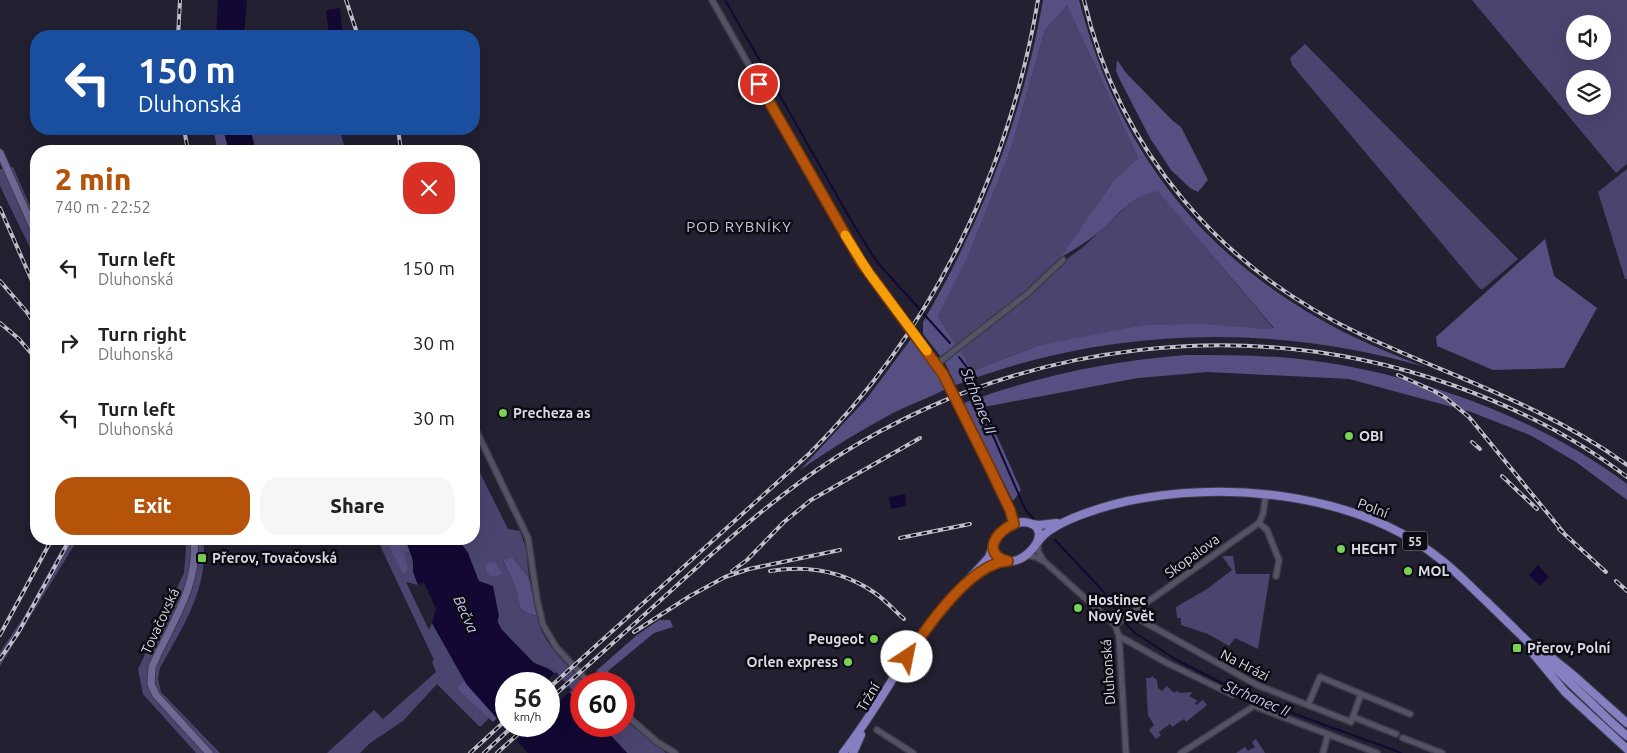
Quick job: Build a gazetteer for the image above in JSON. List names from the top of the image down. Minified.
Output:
{"streets":{"main road":["Polní","55","Tovačovská","Tržní"],"street":["Skopalova","Na Hrázi","Dluhonská"]},"crossings":[["Polní","55"],["Polní","Dluhonská"],["Polní","Tržní"],["55","Dluhonská"],["55","Tržní"],["Skopalova","Na Hrázi"],["Skopalova","Dluhonská"],["Dluhonská","Tržní"]],"districts":["POD RYBNÍKY"],"water":["Strhanec II","Bečva"],"places":{"other":["Precheza as","OBI","HECHT","MOL","Hostinec Nový Svět","Peugeot","Orlen express"],"transit":["Přerov, Tovačovská","Přerov, Polní"]},"page":{"turn":["150 m","Dluhonská"],"heading":["2 min","740 m · 22:52"],"list":[{"name":"Turn left","note":"Dluhonská","value":"150 m"},{"name":"Turn right","note":"Dluhonská","value":"30 m"},{"name":"Turn left","note":"Dluhonská","value":"30 m"}],"buttons":["Exit","Share"],"speed":"56 km/h","limit":"60"}}
